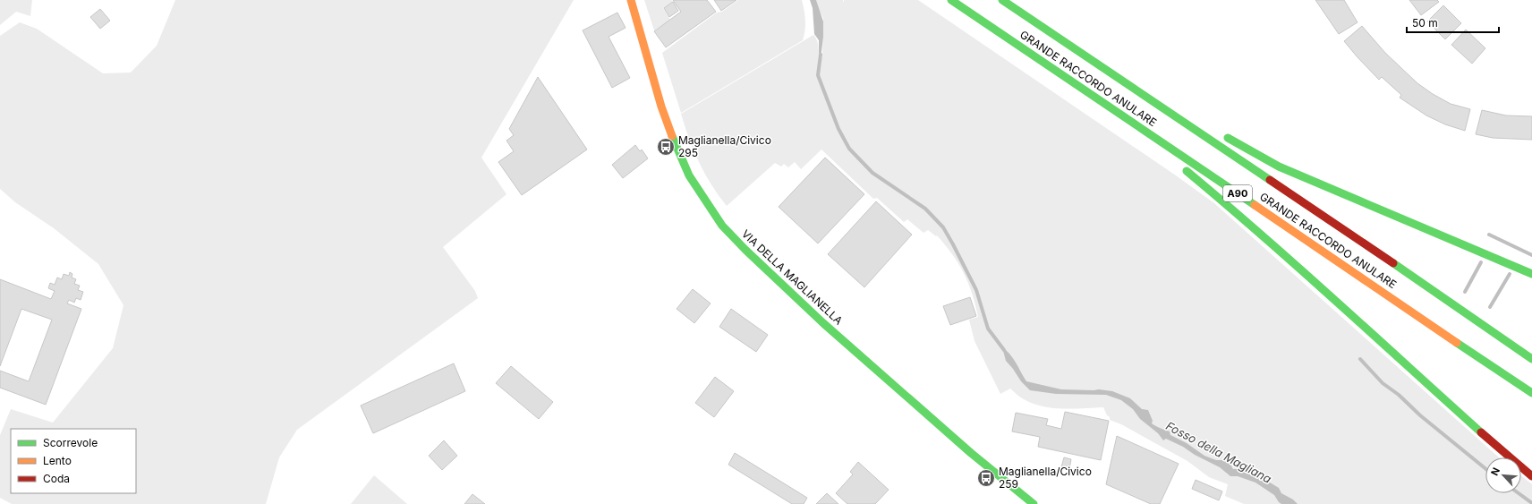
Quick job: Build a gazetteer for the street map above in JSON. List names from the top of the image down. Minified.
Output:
{"streets":{"main road":["GRANDE RACCORDO ANULARE","A90","VIA DELLA MAGLIANELLA"]},"water":["Fosso della Magliana"],"places":{"bus stop":["Maglianella/Civico 295","Maglianella/Civico 259"]},"legend":["Scorrevole","Lento","Coda"],"scale_bar":"50 m","north":"top left"}
